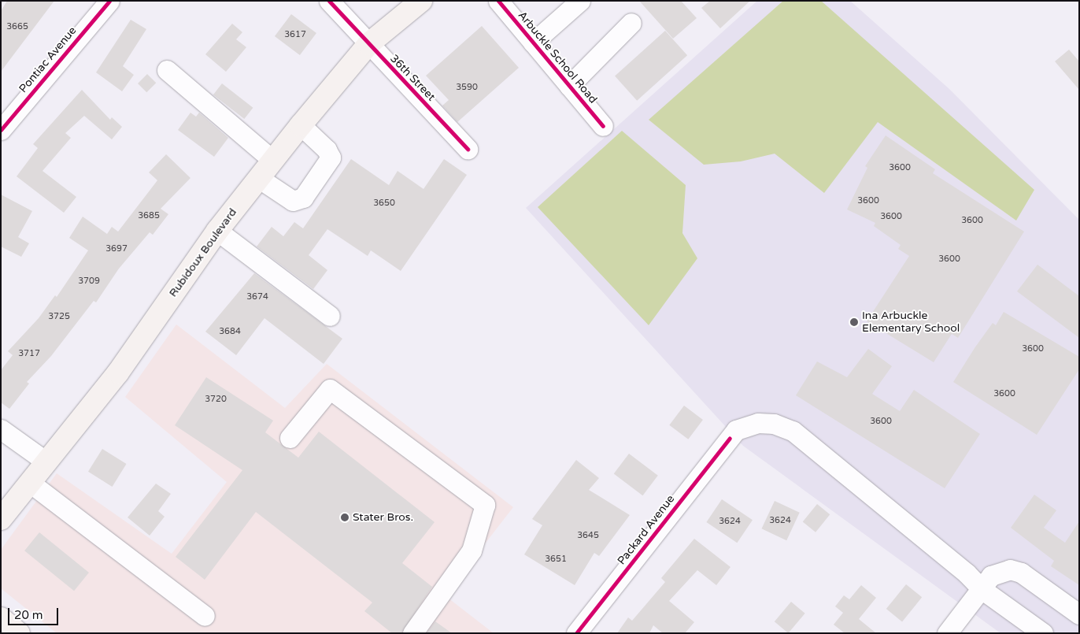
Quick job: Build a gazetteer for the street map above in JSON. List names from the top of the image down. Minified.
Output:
{"streets":{"main road":["Rubidoux Boulevard"],"street":["Arbuckle School Road","Pontiac Avenue","36th Street","Packard Avenue"]},"crossings":[["36th Street","Rubidoux Boulevard"]],"places":["Ina Arbuckle Elementary School","Stater Bros."],"house_numbers":["3665","3617","3590","3600","3600","3650","3685","3600","3600","3697","3600","3709","3674","3725","3684","3600","3717","3600","3720","3600","3624","3624","3645","3651"],"scale_bar":"20 m"}
